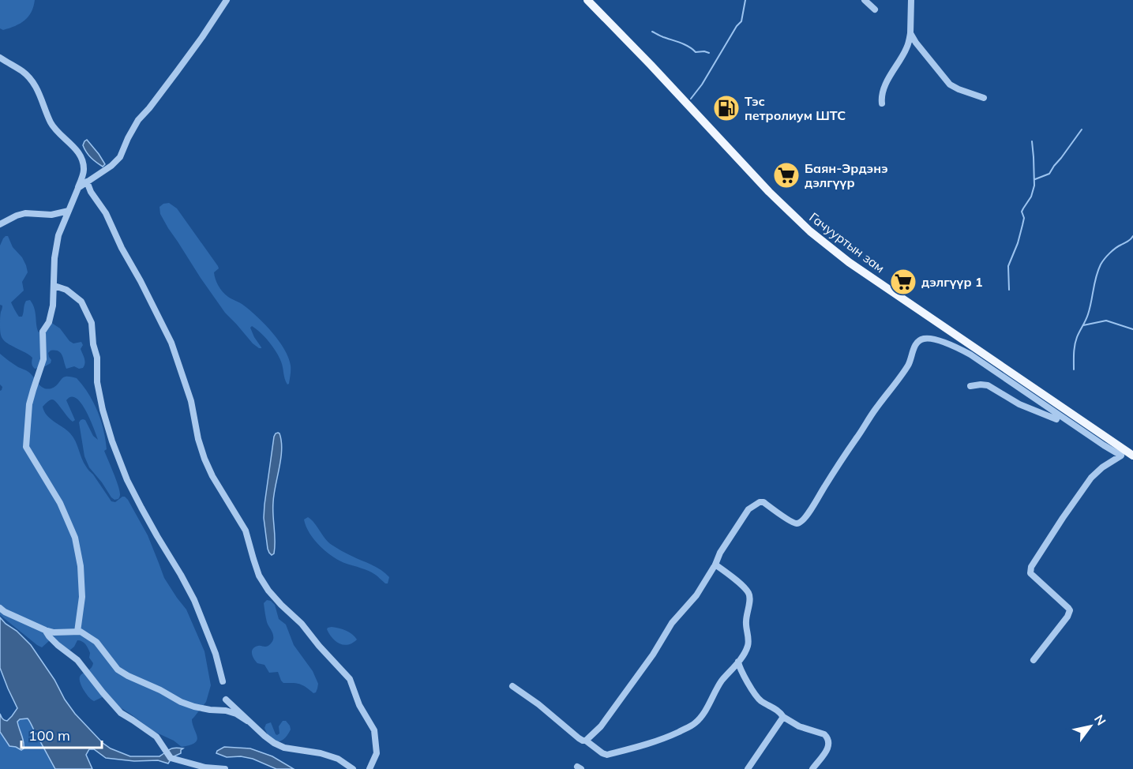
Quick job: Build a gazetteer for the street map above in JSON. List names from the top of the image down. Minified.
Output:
{"streets":{"main road":["Гачууртын зам"]},"places":{"fuel station":["Тэс петролиум ШТС"],"supermarket":["Баян-Эрдэнэ дэлгүүр","дэлгүүр 1"]},"scale_bar":"100 m","north":"top right"}
